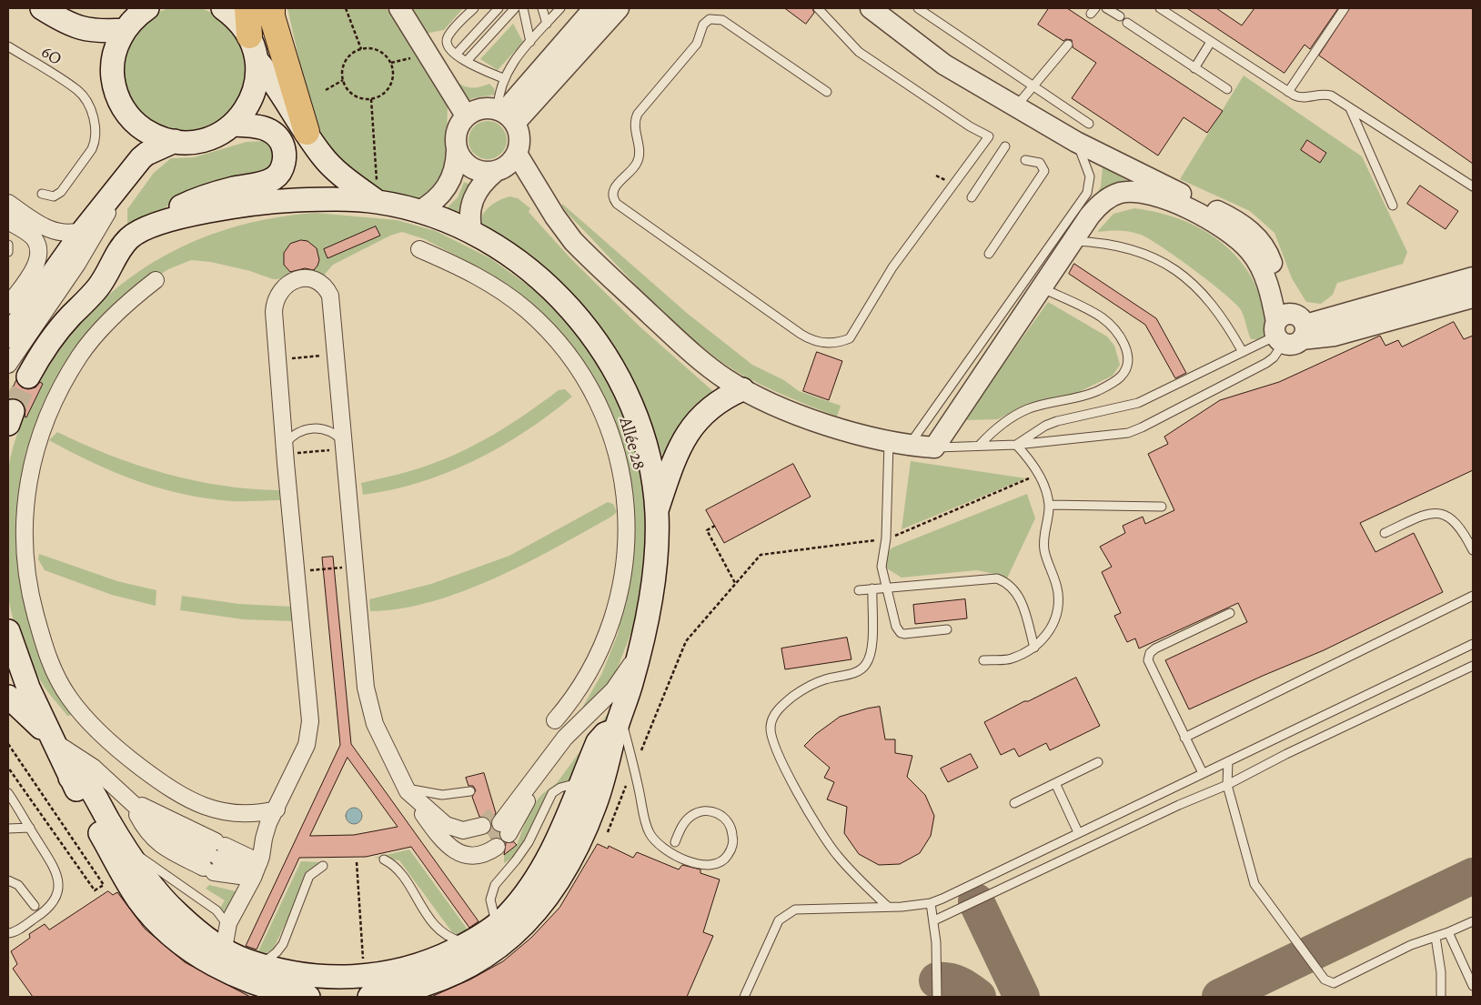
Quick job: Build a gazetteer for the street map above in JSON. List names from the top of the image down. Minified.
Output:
{"streets":{"street":["Allée 28"],"lane":["6O"]}}
